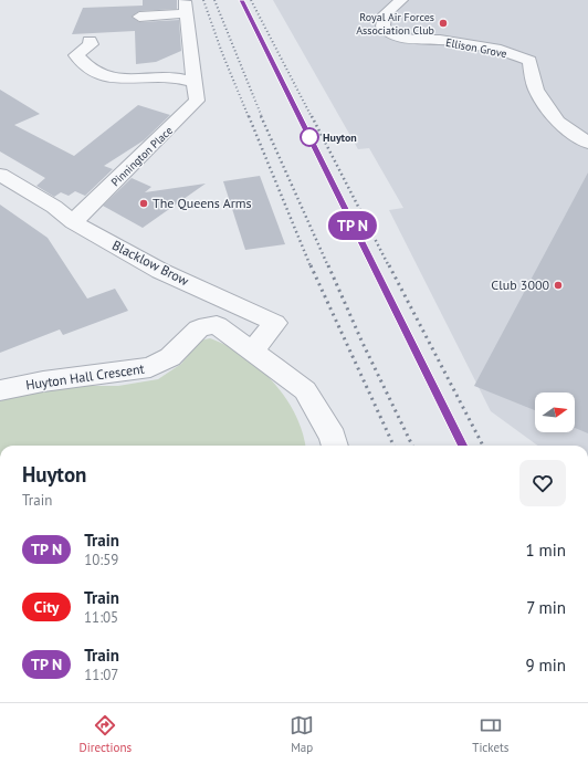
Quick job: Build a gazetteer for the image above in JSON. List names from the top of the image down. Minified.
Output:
{"streets":{"street":["Ellison Grove","Pinnington Place","Blacklow Brow","Huyton Hall Crescent"]},"crossings":[["Pinnington Place","Blacklow Brow"],["Blacklow Brow","Huyton Hall Crescent"]],"places":["Royal Air Forces Association Club","Huyton","The Queens Arms","Club 3000"],"north":"right","page":{"on_map":"TP N","heading":["Huyton","Train"],"list":[{"mark":"TP N","name":"Train","note":"10:59","value":"1 min"},{"mark":"City","name":"Train","note":"11:05","value":"7 min"},{"mark":"TP N","name":"Train","note":"11:07","value":"9 min"}],"tabs":["Directions","Map","Tickets"]}}
